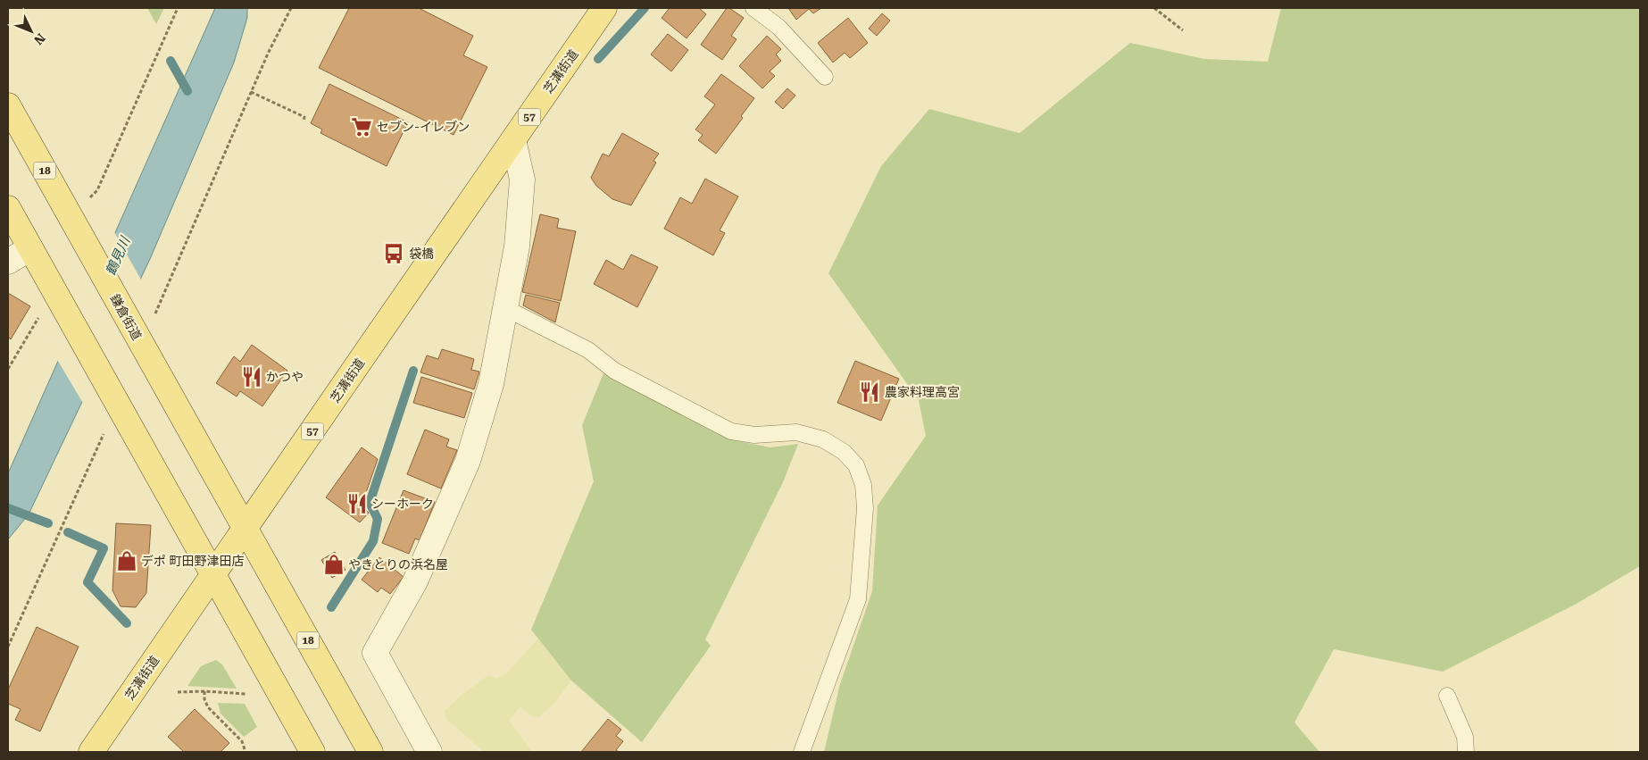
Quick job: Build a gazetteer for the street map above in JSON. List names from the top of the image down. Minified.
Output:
{"streets":{"main road":["芝溝街道","57","18","鎌倉街道"]},"crossings":[["芝溝街道","18"],["芝溝街道","鎌倉街道"],["18","鎌倉街道"]],"water":["鶴見川"],"places":{"supermarket":["セブン-イレブン"],"bus stop":["袋橋"],"restaurant":["かつや","農家料理高宮","シーホーク"],"shop":["デポ 町田野津田店","やきとりの浜名屋"]},"north":"bottom right"}
